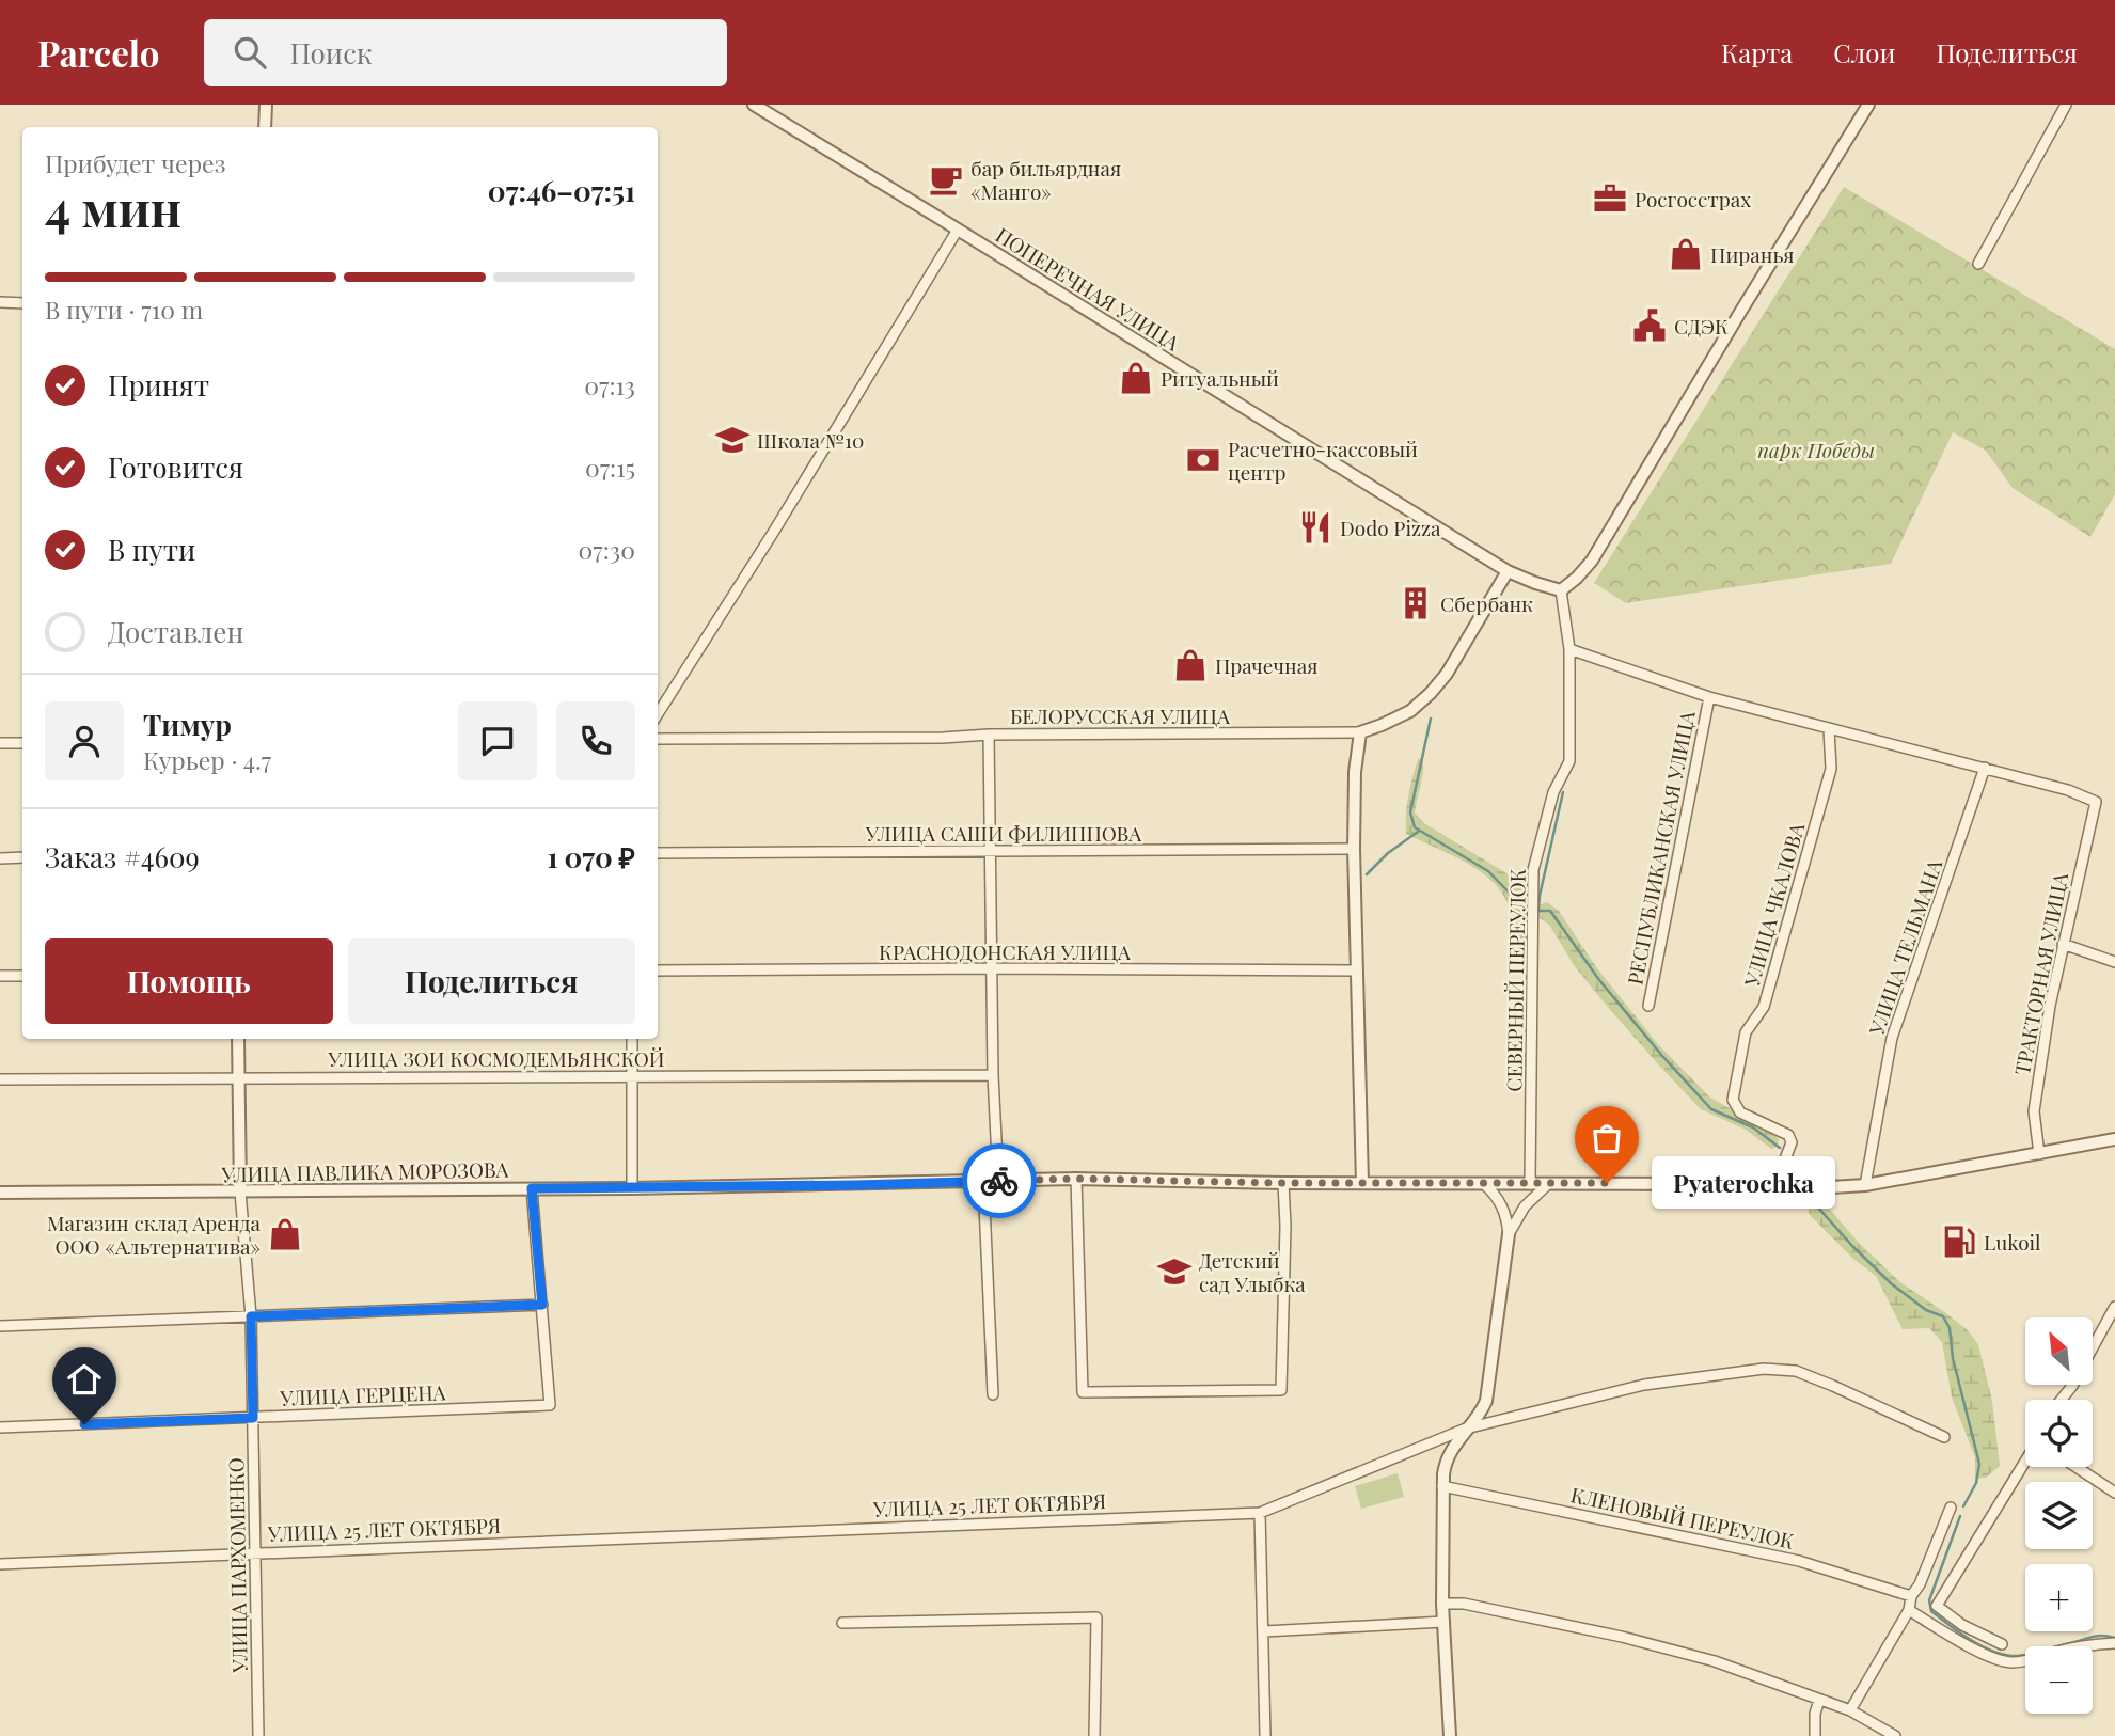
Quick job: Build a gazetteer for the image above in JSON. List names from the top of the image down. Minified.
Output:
{"streets":{"street":["ПОПЕРЕЧНАЯ УЛИЦА","БЕЛОРУССКАЯ УЛИЦА","УЛИЦА САШИ ФИЛИППОВА","РЕСПУБЛИКАНСКАЯ УЛИЦА","УЛИЦА ЧКАЛОВА","УЛИЦА ТЕЛЬМАНА","КРАСНОДОНСКАЯ УЛИЦА","ТРАКТОРНАЯ УЛИЦА","СЕВЕРНЫЙ ПЕРЕУЛОК","УЛИЦА ЗОИ КОСМОДЕМЬЯНСКОЙ","УЛИЦА ПАВЛИКА МОРОЗОВА","УЛИЦА ГЕРЦЕНА","УЛИЦА 25 ЛЕТ ОКТЯБРЯ","КЛЕНОВЫЙ ПЕРЕУЛОК","УЛИЦА ПАРХОМЕНКО"]},"crossings":[["ПОПЕРЕЧНАЯ УЛИЦА","БЕЛОРУССКАЯ УЛИЦА"],["ПОПЕРЕЧНАЯ УЛИЦА","СЕВЕРНЫЙ ПЕРЕУЛОК"],["УЛИЦА ЧКАЛОВА","УЛИЦА ПАВЛИКА МОРОЗОВА"],["УЛИЦА ТЕЛЬМАНА","ТРАКТОРНАЯ УЛИЦА"],["УЛИЦА ТЕЛЬМАНА","УЛИЦА ПАВЛИКА МОРОЗОВА"],["ТРАКТОРНАЯ УЛИЦА","УЛИЦА ПАВЛИКА МОРОЗОВА"],["СЕВЕРНЫЙ ПЕРЕУЛОК","УЛИЦА ПАВЛИКА МОРОЗОВА"],["УЛИЦА ЗОИ КОСМОДЕМЬЯНСКОЙ","УЛИЦА ПАРХОМЕНКО"],["УЛИЦА ПАВЛИКА МОРОЗОВА","УЛИЦА ПАРХОМЕНКО"],["УЛИЦА ГЕРЦЕНА","УЛИЦА ПАРХОМЕНКО"],["УЛИЦА 25 ЛЕТ ОКТЯБРЯ","УЛИЦА ПАРХОМЕНКО"]],"parks":["парк Победы"],"places":{"cafe":["бар бильярдная «Манго»"],"office":["Росгосстрах"],"shop":["Пиранья","Ритуальный","Прачечная","Магазин склад Аренда ООО «Альтернатива»"],"public building":["СДЭК"],"school or university":["Школа №10","Детский сад Улыбка"],"bank":["Расчетно-кассовый центр"],"restaurant":["Dodo Pizza"],"building":["Сбербанк"],"other":["Pyaterochka"],"fuel station":["Lukoil"]},"north":"top left","page":{"header":"Parcelo","search":"Поиск","nav":["Карта","Слои","Поделиться"],"heading":["4 мин","Прибудет через","07:46–07:51"],"panel":["Тимур","Курьер · 4.7","Заказ #4609","1 070 ₽"],"bar":"В пути · 710 m","list":[["Принят","07:13"],["Готовится","07:15"],["В пути","07:30"],"Доставлен"],"buttons":["Помощь","Поделиться"],"bubble":"Pyaterochka","map_buttons":["+","−"]}}
